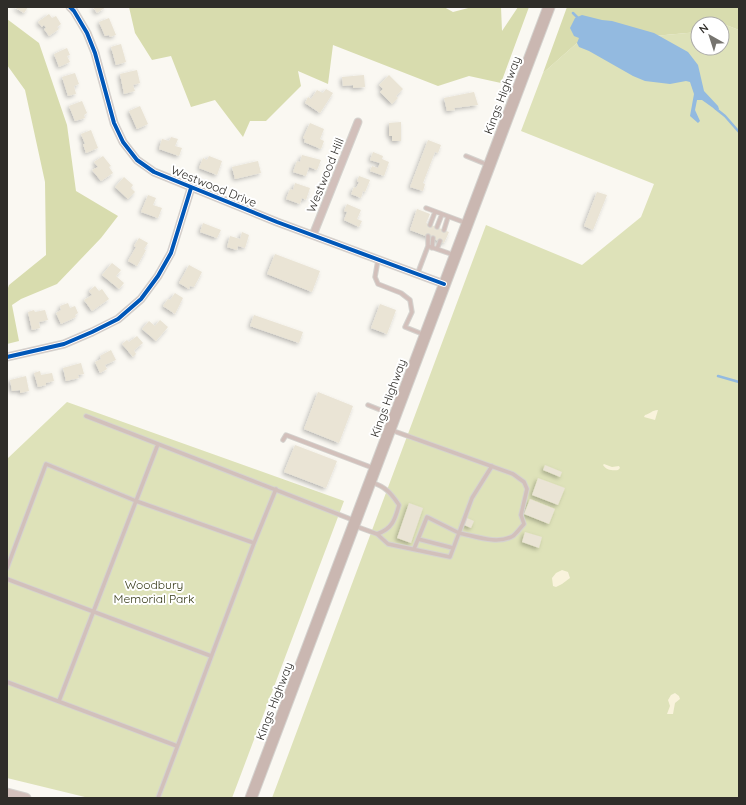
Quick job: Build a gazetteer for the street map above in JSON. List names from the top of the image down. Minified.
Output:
{"streets":{"main road":["Kings Highway"],"street":["Westwood Hill","Westwood Drive"]},"crossings":[["Kings Highway","Westwood Drive"],["Westwood Hill","Westwood Drive"]],"parks":["Woodbury Memorial Park"],"north":"top left"}
